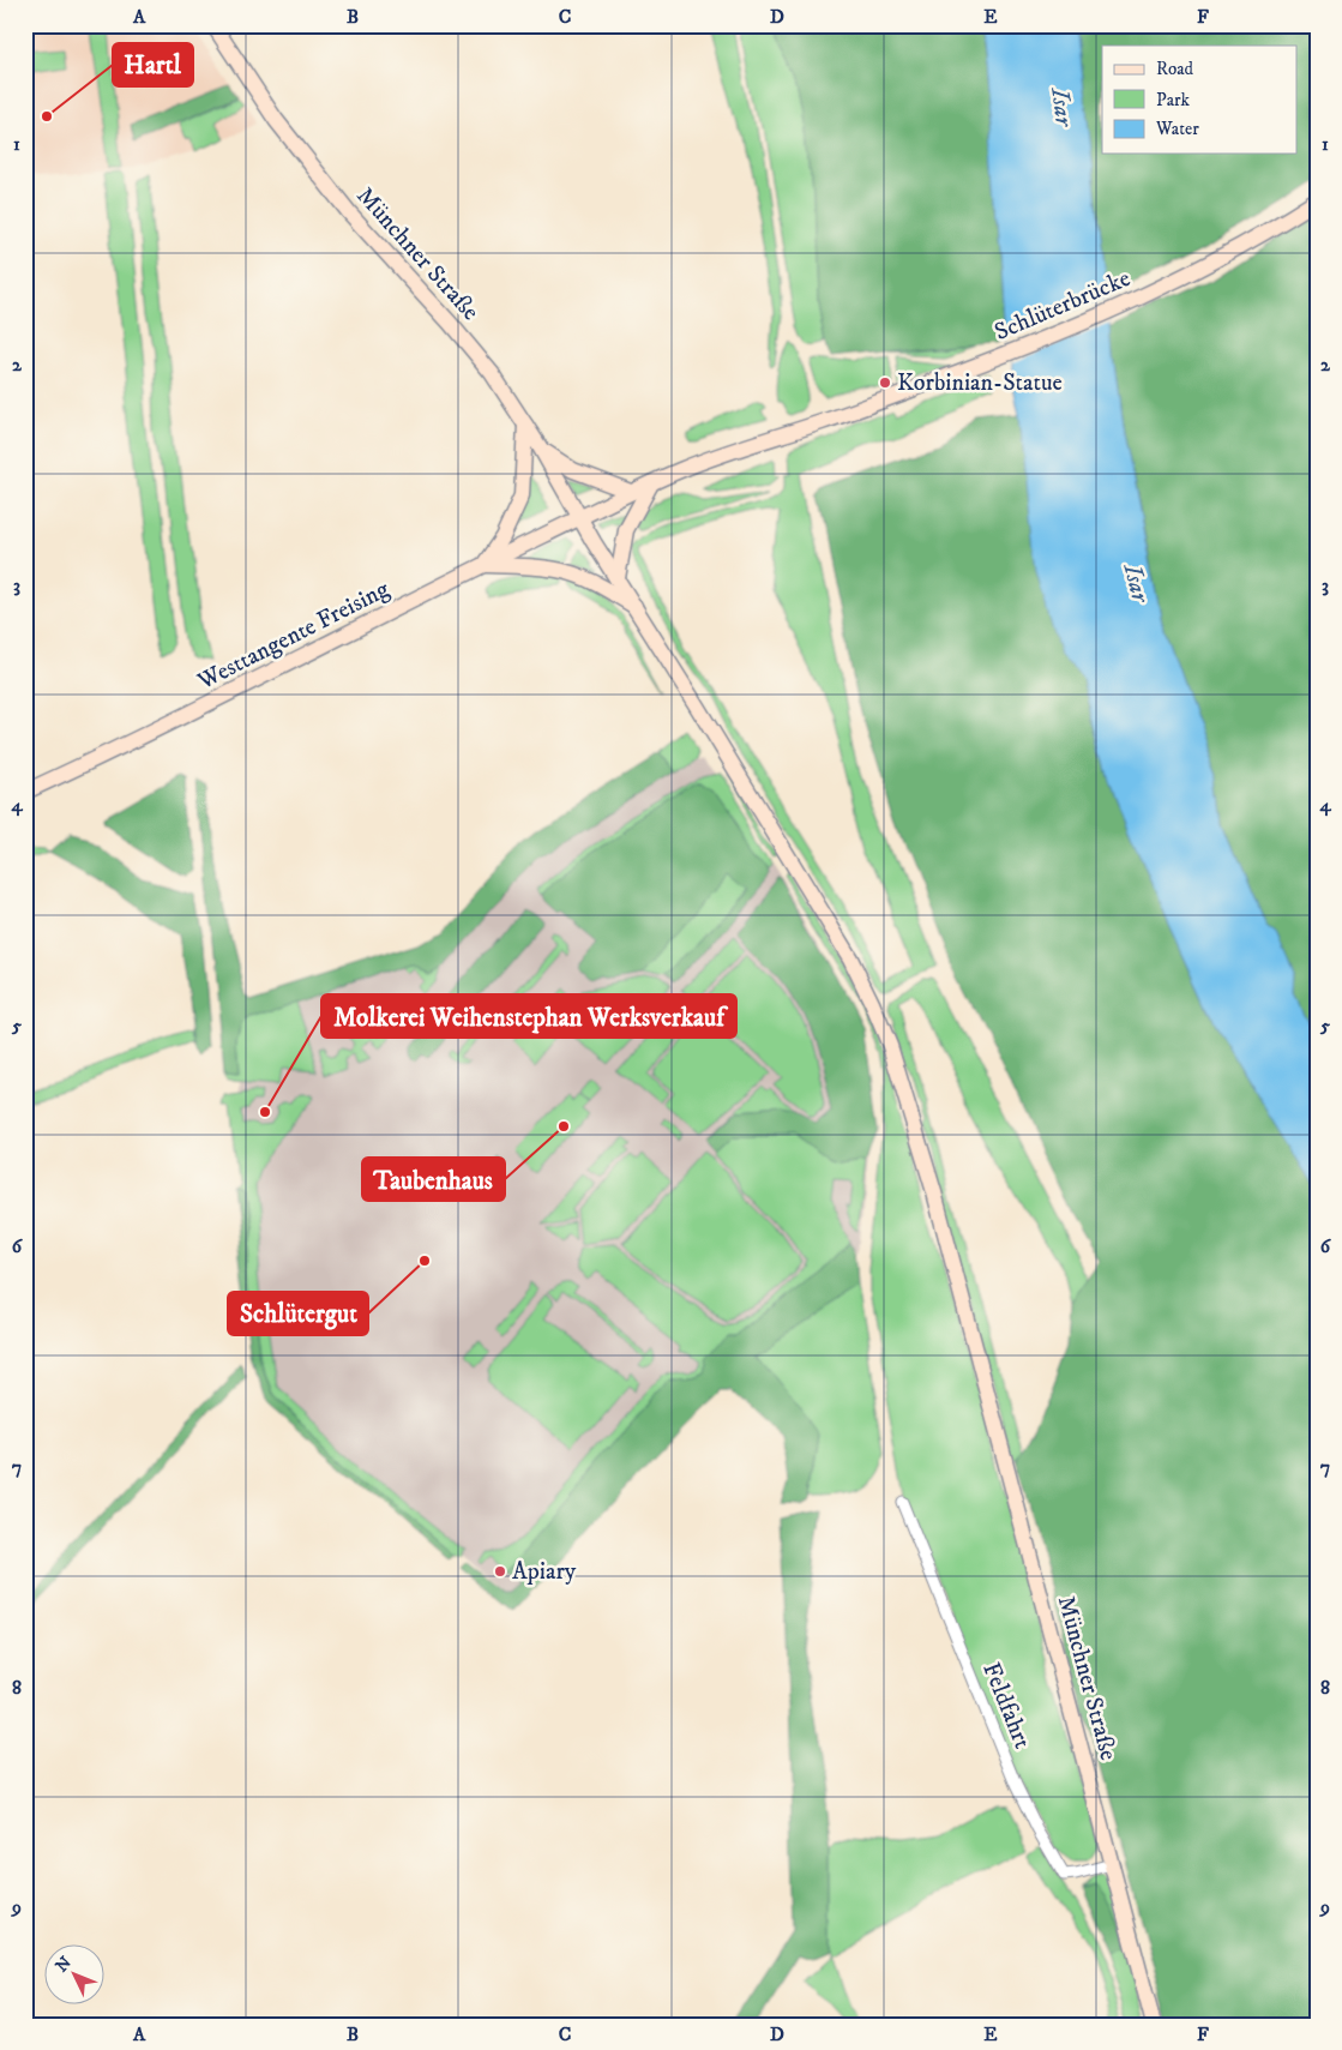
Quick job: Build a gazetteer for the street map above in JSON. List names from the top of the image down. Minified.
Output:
{"streets":{"main road":["Münchner Straße","Schlüterbrücke","Westtangente Freising"],"street":["Feldfahrt"]},"crossings":[["Münchner Straße","Westtangente Freising"],["Münchner Straße","Feldfahrt"],["Schlüterbrücke","Westtangente Freising"]],"water":["Isar"],"places":["Hartl","Korbinian-Statue","Molkerei Weihenstephan Werksverkauf","Taubenhaus","Schlütergut","Apiary"],"legend":["Road","Park","Water"],"north":"top left","grid":{"columns":["A","B","C","D","E","F"],"rows":["1","2","3","4","5","6","7","8","9"]}}
